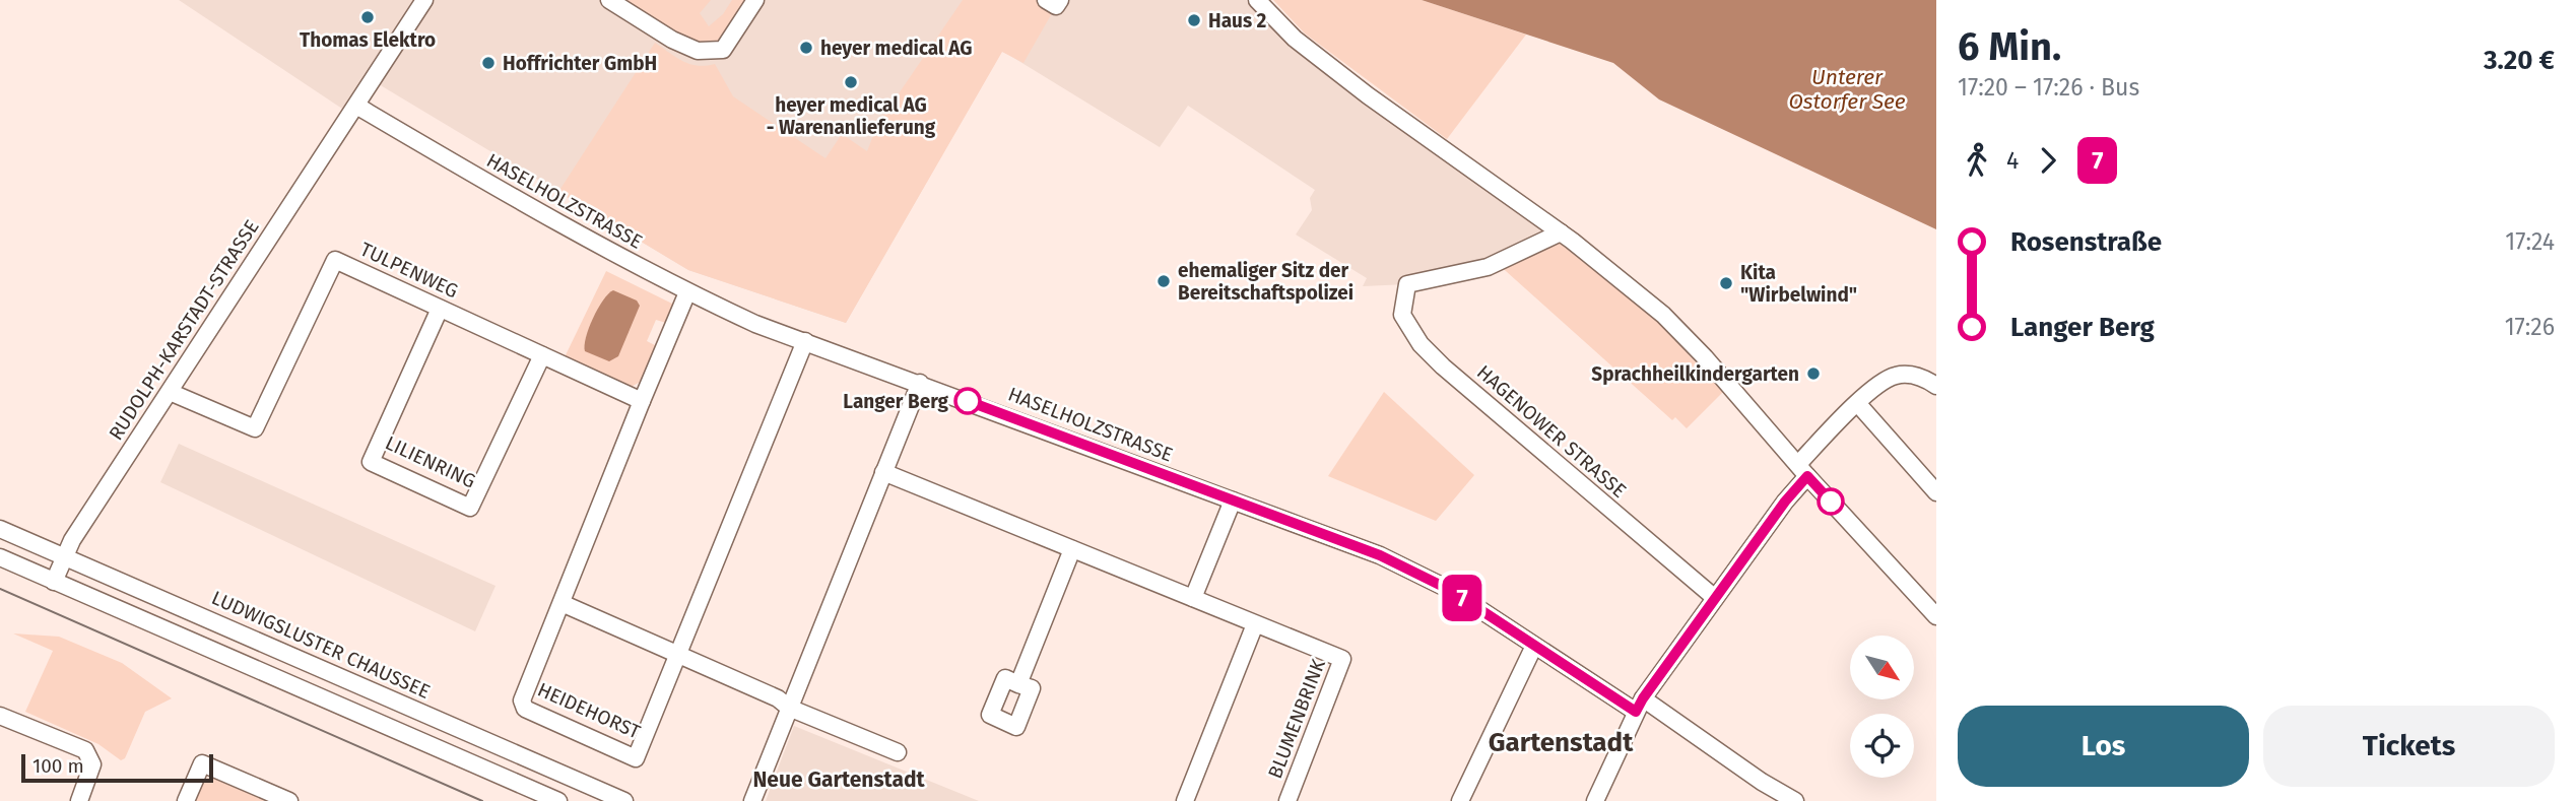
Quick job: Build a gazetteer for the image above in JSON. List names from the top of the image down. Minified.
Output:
{"streets":{"street":["HASELHOLZSTRASSE","TULPENWEG","RUDOLPH-KARSTADT-STRASSE","HAGENOWER STRASSE","LILIENRING","LUDWIGSLUSTER CHAUSSEE","HEIDEHORST","BLUMENBRINK"]},"crossings":[["HASELHOLZSTRASSE","RUDOLPH-KARSTADT-STRASSE"],["HASELHOLZSTRASSE","HEIDEHORST"],["TULPENWEG","RUDOLPH-KARSTADT-STRASSE"],["TULPENWEG","LILIENRING"],["TULPENWEG","HEIDEHORST"],["RUDOLPH-KARSTADT-STRASSE","LUDWIGSLUSTER CHAUSSEE"]],"districts":["Gartenstadt","Neue Gartenstadt"],"water":["Unterer Ostorfer See"],"places":["Thomas Elektro","Haus 2","heyer medical AG","Hoffrichter GmbH","heyer medical AG - Warenanlieferung","ehemaliger Sitz der Bereitschaftspolizei","Kita \"Wirbelwind\"","Sprachheilkindergarten","Langer Berg"],"lines":["bus line 7"],"scale_bar":"100 m","north":"bottom right","page":{"on_map":"7","heading":["6 Min.","17:20 – 17:26 · Bus","3.20 €"],"legs":["4","7"],"list":[{"name":"Rosenstraße","value":"17:24"},{"name":"Langer Berg","value":"17:26"}],"buttons":["Los","Tickets"],"scale":"100 m"}}
